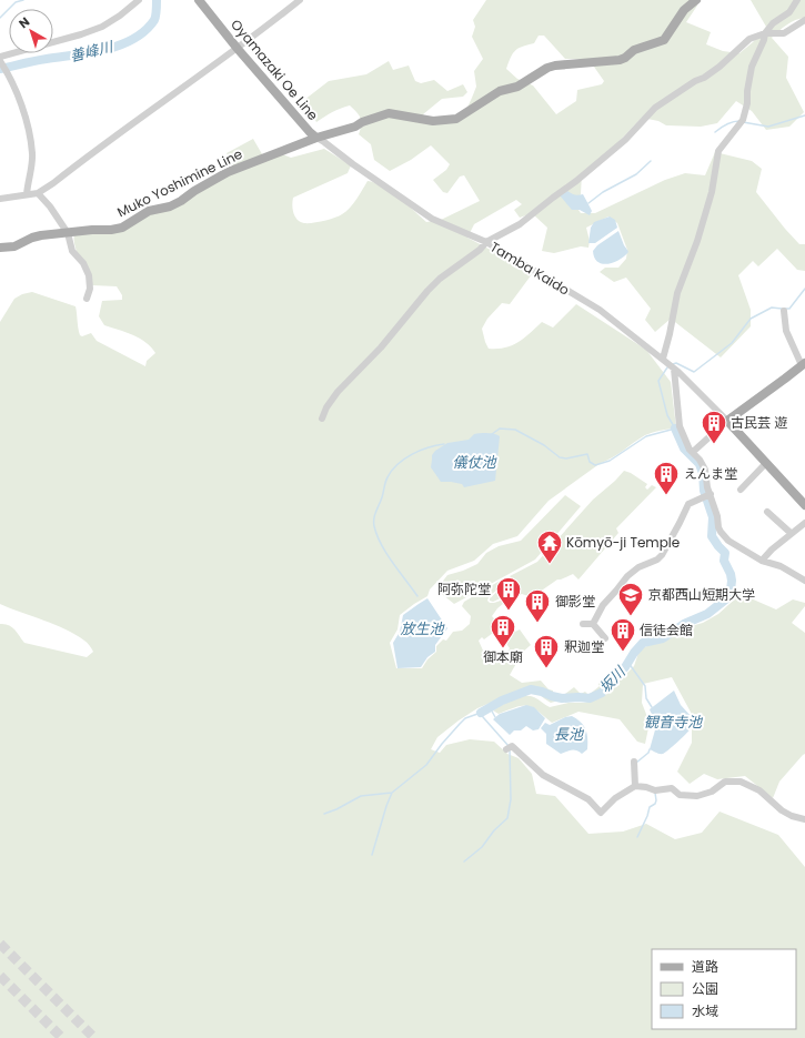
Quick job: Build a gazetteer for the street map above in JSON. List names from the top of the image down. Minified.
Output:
{"streets":{"main road":["Oyamazaki Oe Line","Muko Yoshimine Line"],"street":["Tamba Kaido"]},"crossings":[["Oyamazaki Oe Line","Muko Yoshimine Line"],["Oyamazaki Oe Line","Tamba Kaido"],["Muko Yoshimine Line","Tamba Kaido"]],"water":["善峰川","儀仗池","放生池","坂川","観音寺池","長池"],"places":{"building":["古民芸 遊","えんま堂","阿弥陀堂","御影堂","御本廟","信徒会館","釈迦堂"],"temple":["Kōmyō-ji Temple"],"school or university":["京都西山短期大学"]},"legend":["道路","公園","水域"],"north":"top left"}
